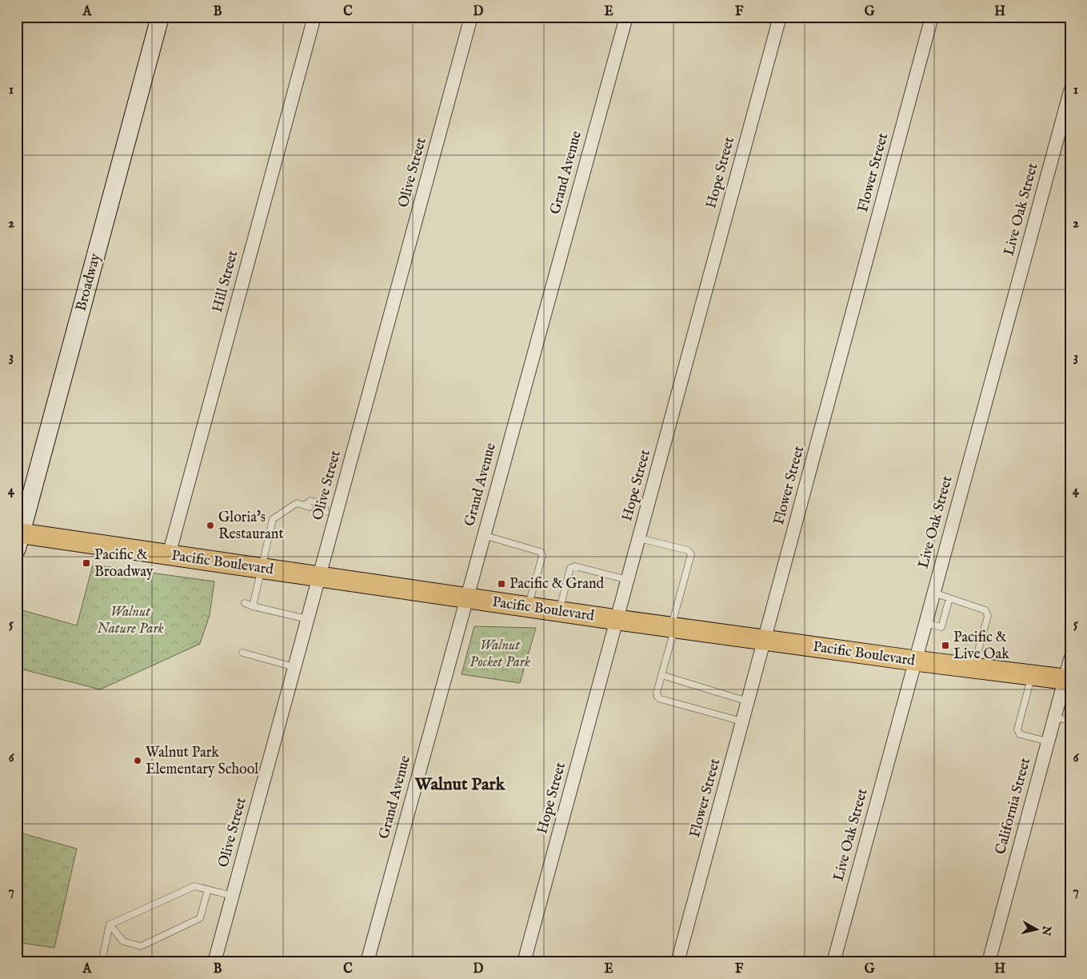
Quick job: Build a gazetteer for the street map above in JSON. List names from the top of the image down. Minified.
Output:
{"streets":{"main road":["Pacific Boulevard"],"street":["Olive Street","Grand Avenue","Hope Street","Flower Street","Live Oak Street","Hill Street","Broadway","California Street"]},"crossings":[["Olive Street","Pacific Boulevard"],["Grand Avenue","Pacific Boulevard"],["Hope Street","Pacific Boulevard"],["Flower Street","Pacific Boulevard"],["Live Oak Street","Pacific Boulevard"],["Hill Street","Pacific Boulevard"],["Broadway","Pacific Boulevard"],["Pacific Boulevard","California Street"]],"districts":["Walnut Park"],"parks":["Walnut Nature Park","Walnut Pocket Park"],"places":{"other":["Gloria's Restaurant","Walnut Park Elementary School"],"transit":["Pacific & Broadway","Pacific & Grand","Pacific & Live Oak"]},"north":"right","grid":{"columns":["A","B","C","D","E","F","G","H"],"rows":["1","2","3","4","5","6","7"]}}
